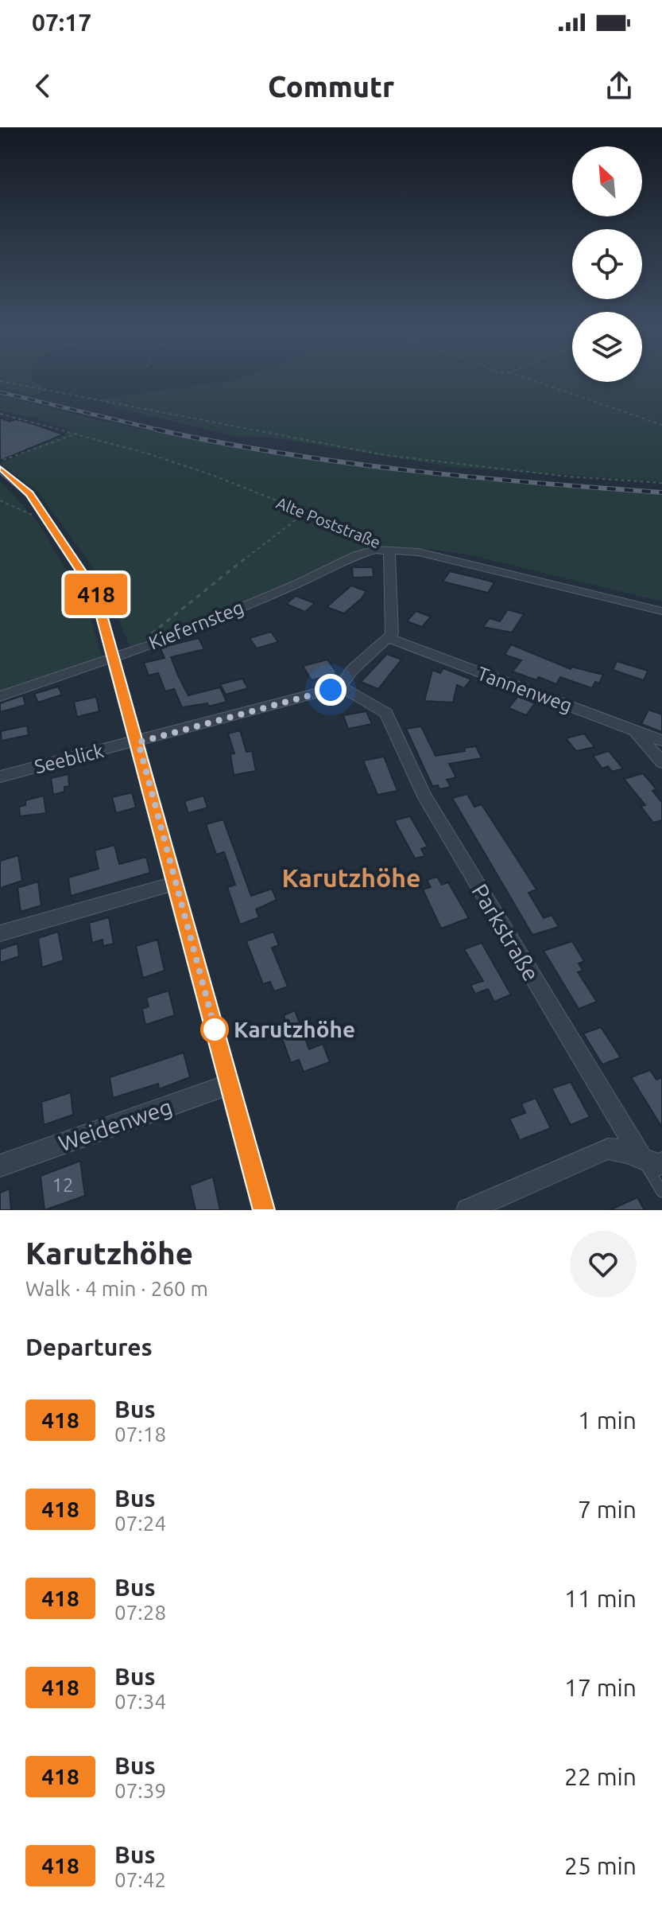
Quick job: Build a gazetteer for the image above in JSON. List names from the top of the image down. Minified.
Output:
{"streets":{"street":["Alte Poststraße","Kiefernsteg","Tannenweg","Seeblick","Parkstraße","Weidenweg"]},"crossings":[["Alte Poststraße","Kiefernsteg"],["Seeblick","Parkstraße"]],"districts":["Karutzhöhe"],"places":["Karutzhöhe"],"lines":["bus line 418"],"house_numbers":["12"],"north":"top left","page":{"status":"07:17","header":"Commutr","on_map":"418","heading":[["Karutzhöhe","Walk · 4 min · 260 m"],"Departures"],"list":[{"mark":"418","name":"Bus","note":"07:18","value":"1 min"},{"mark":"418","name":"Bus","note":"07:24","value":"7 min"},{"mark":"418","name":"Bus","note":"07:28","value":"11 min"},{"mark":"418","name":"Bus","note":"07:34","value":"17 min"},{"mark":"418","name":"Bus","note":"07:39","value":"22 min"},{"mark":"418","name":"Bus","note":"07:42","value":"25 min"}]}}
